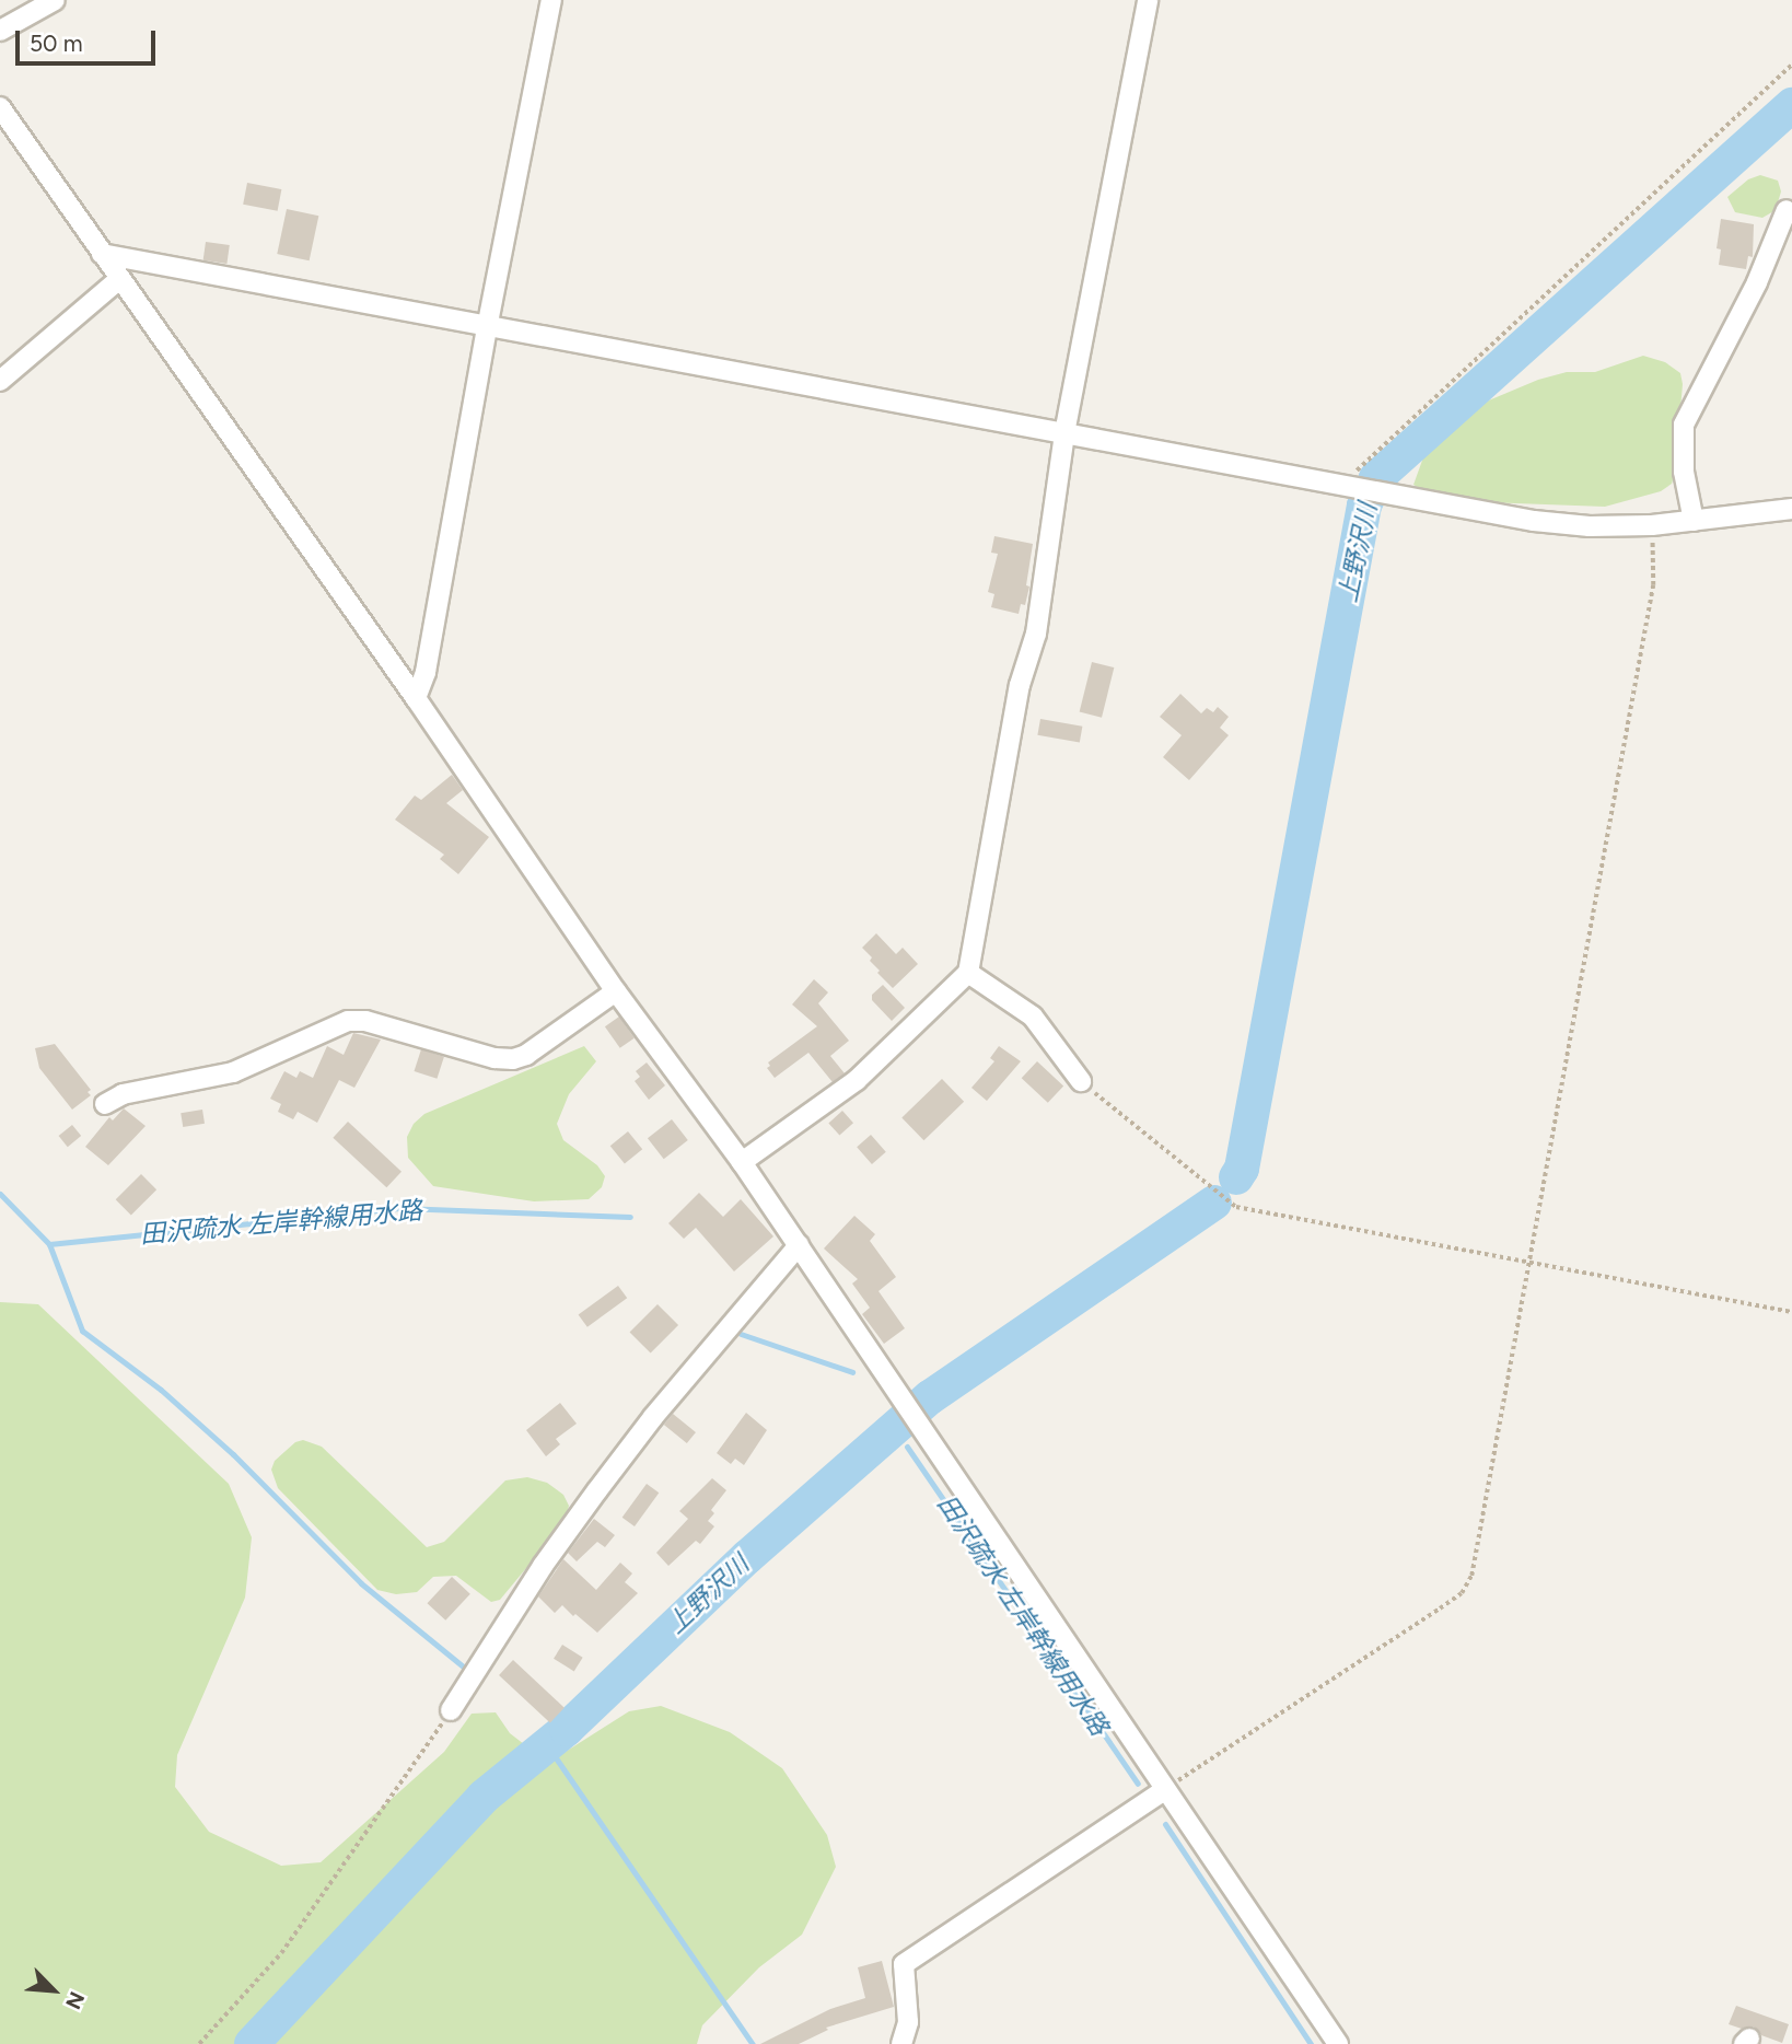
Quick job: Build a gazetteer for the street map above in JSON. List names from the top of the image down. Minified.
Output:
{"water":["上野沢川","田沢疏水 左岸幹線用水路"],"scale_bar":"50 m","north":"bottom right"}
